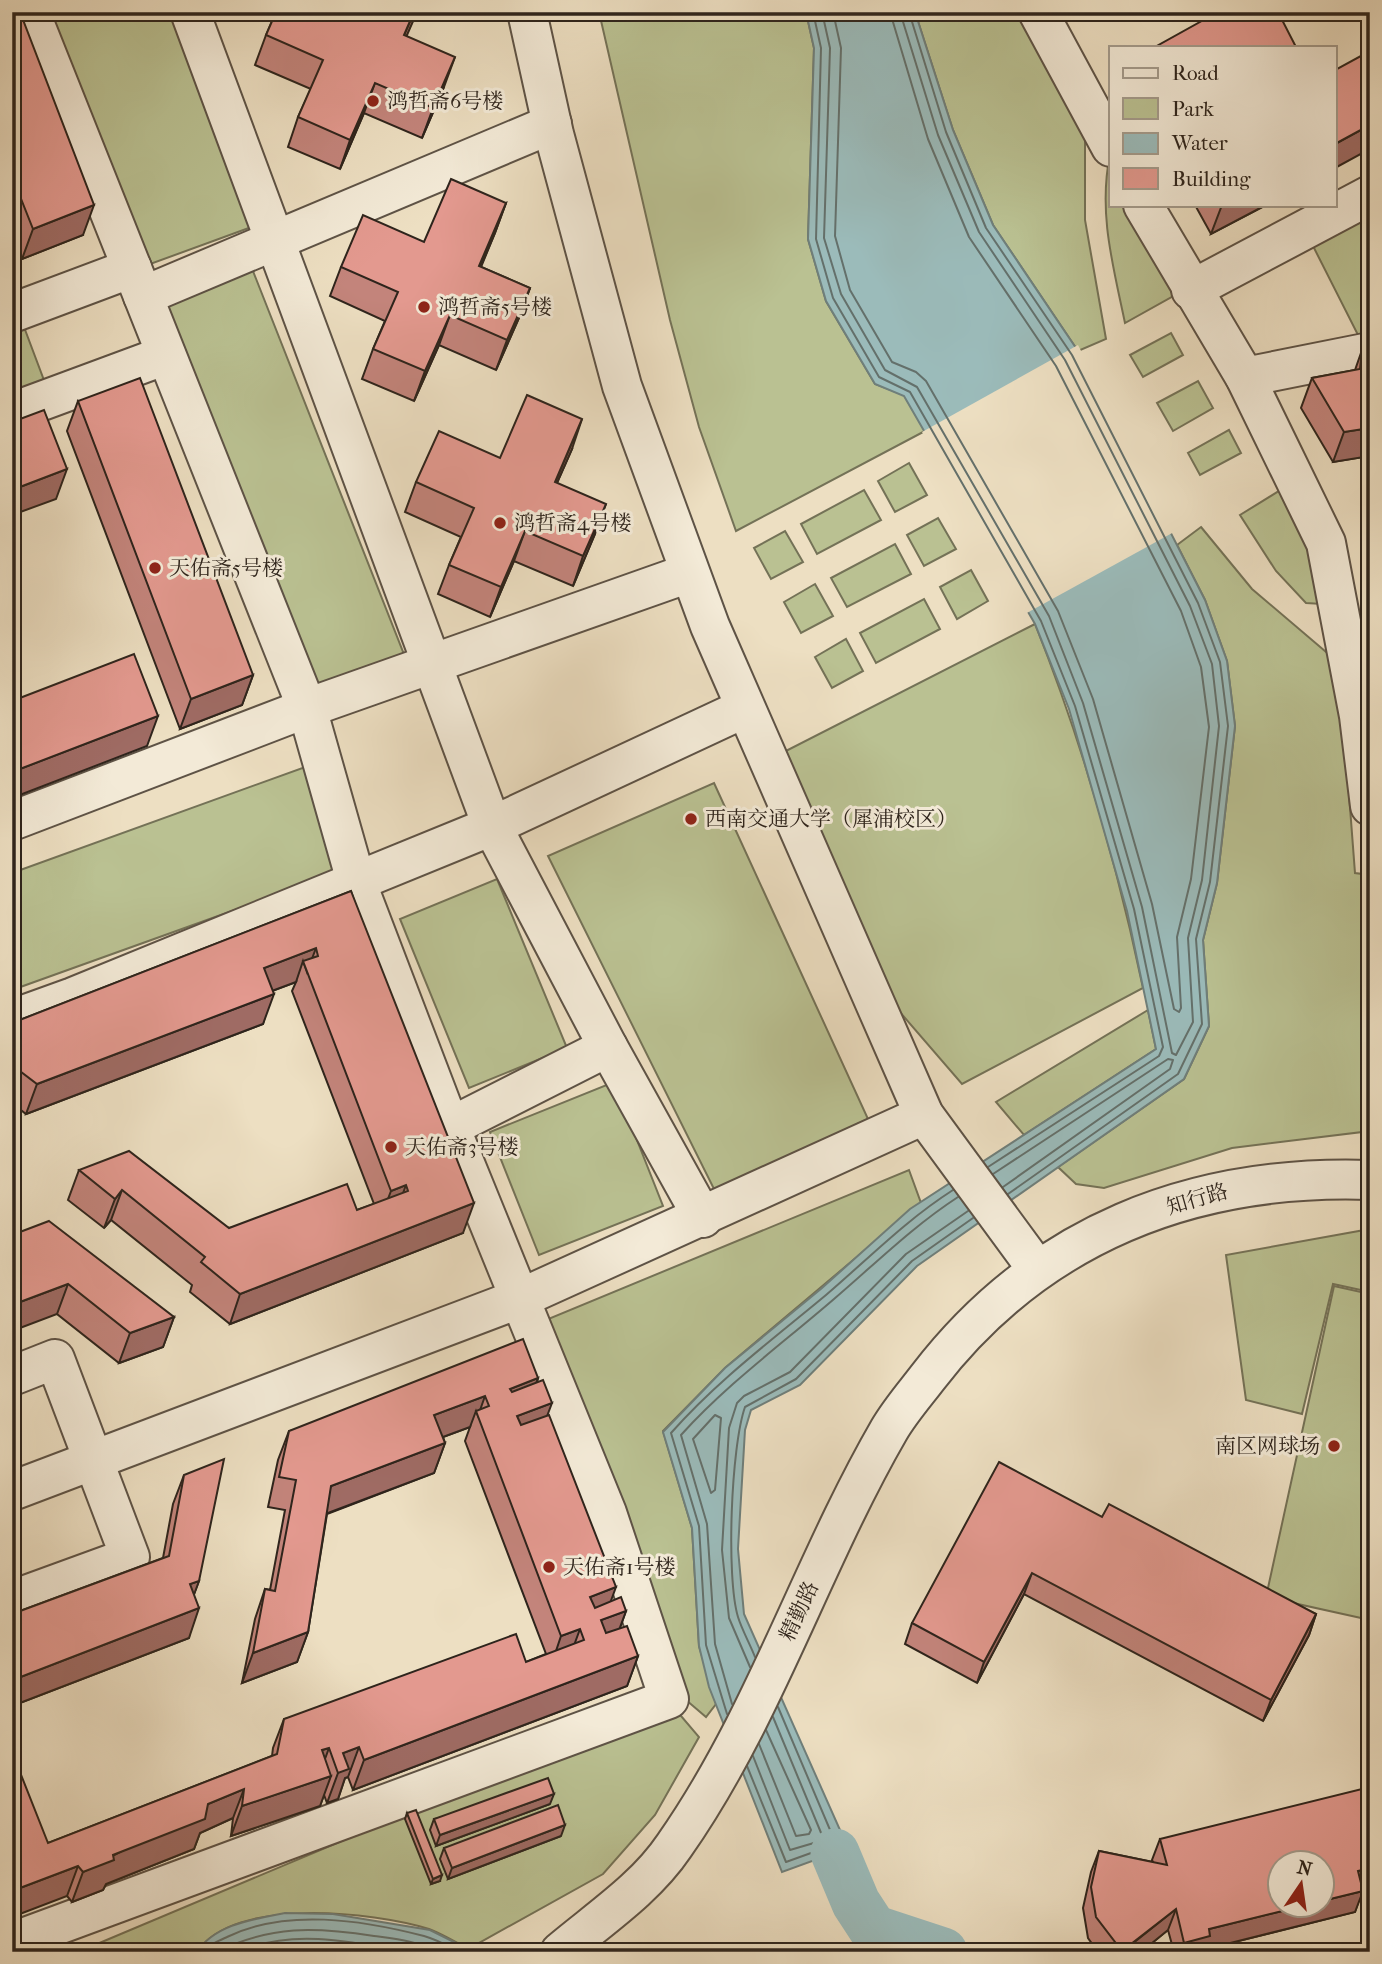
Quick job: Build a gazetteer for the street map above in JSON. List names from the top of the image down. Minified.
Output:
{"streets":{"street":["知行路","精勤路"]},"crossings":[["知行路","精勤路"]],"places":["鸿哲斋6号楼","鸿哲斋5号楼","鸿哲斋4号楼","天佑斋5号楼","西南交通大学（犀浦校区）","天佑斋3号楼","南区网球场","天佑斋1号楼"],"legend":["Road","Park","Water","Building"],"north":"top"}
